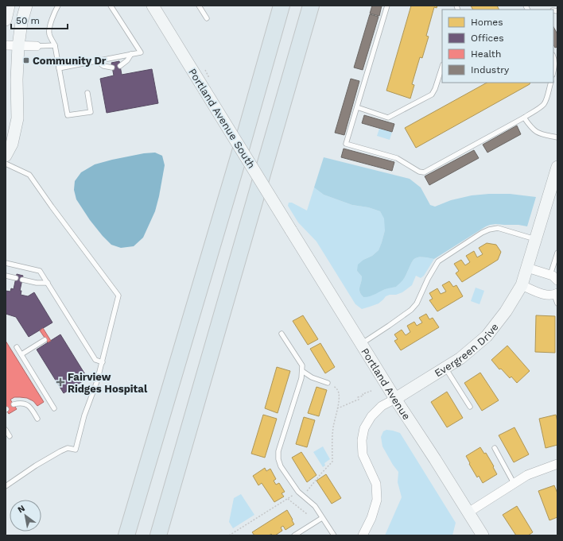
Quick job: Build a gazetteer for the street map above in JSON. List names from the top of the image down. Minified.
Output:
{"streets":{"street":["Portland Avenue South","Evergreen Drive","Portland Avenue"]},"crossings":[["Portland Avenue South","Portland Avenue"],["Evergreen Drive","Portland Avenue"]],"places":{"transit":["Community Dr"],"health":["Fairview Ridges Hospital"]},"legend":["Homes","Offices","Health","Industry"],"scale_bar":"50 m","north":"top left"}
